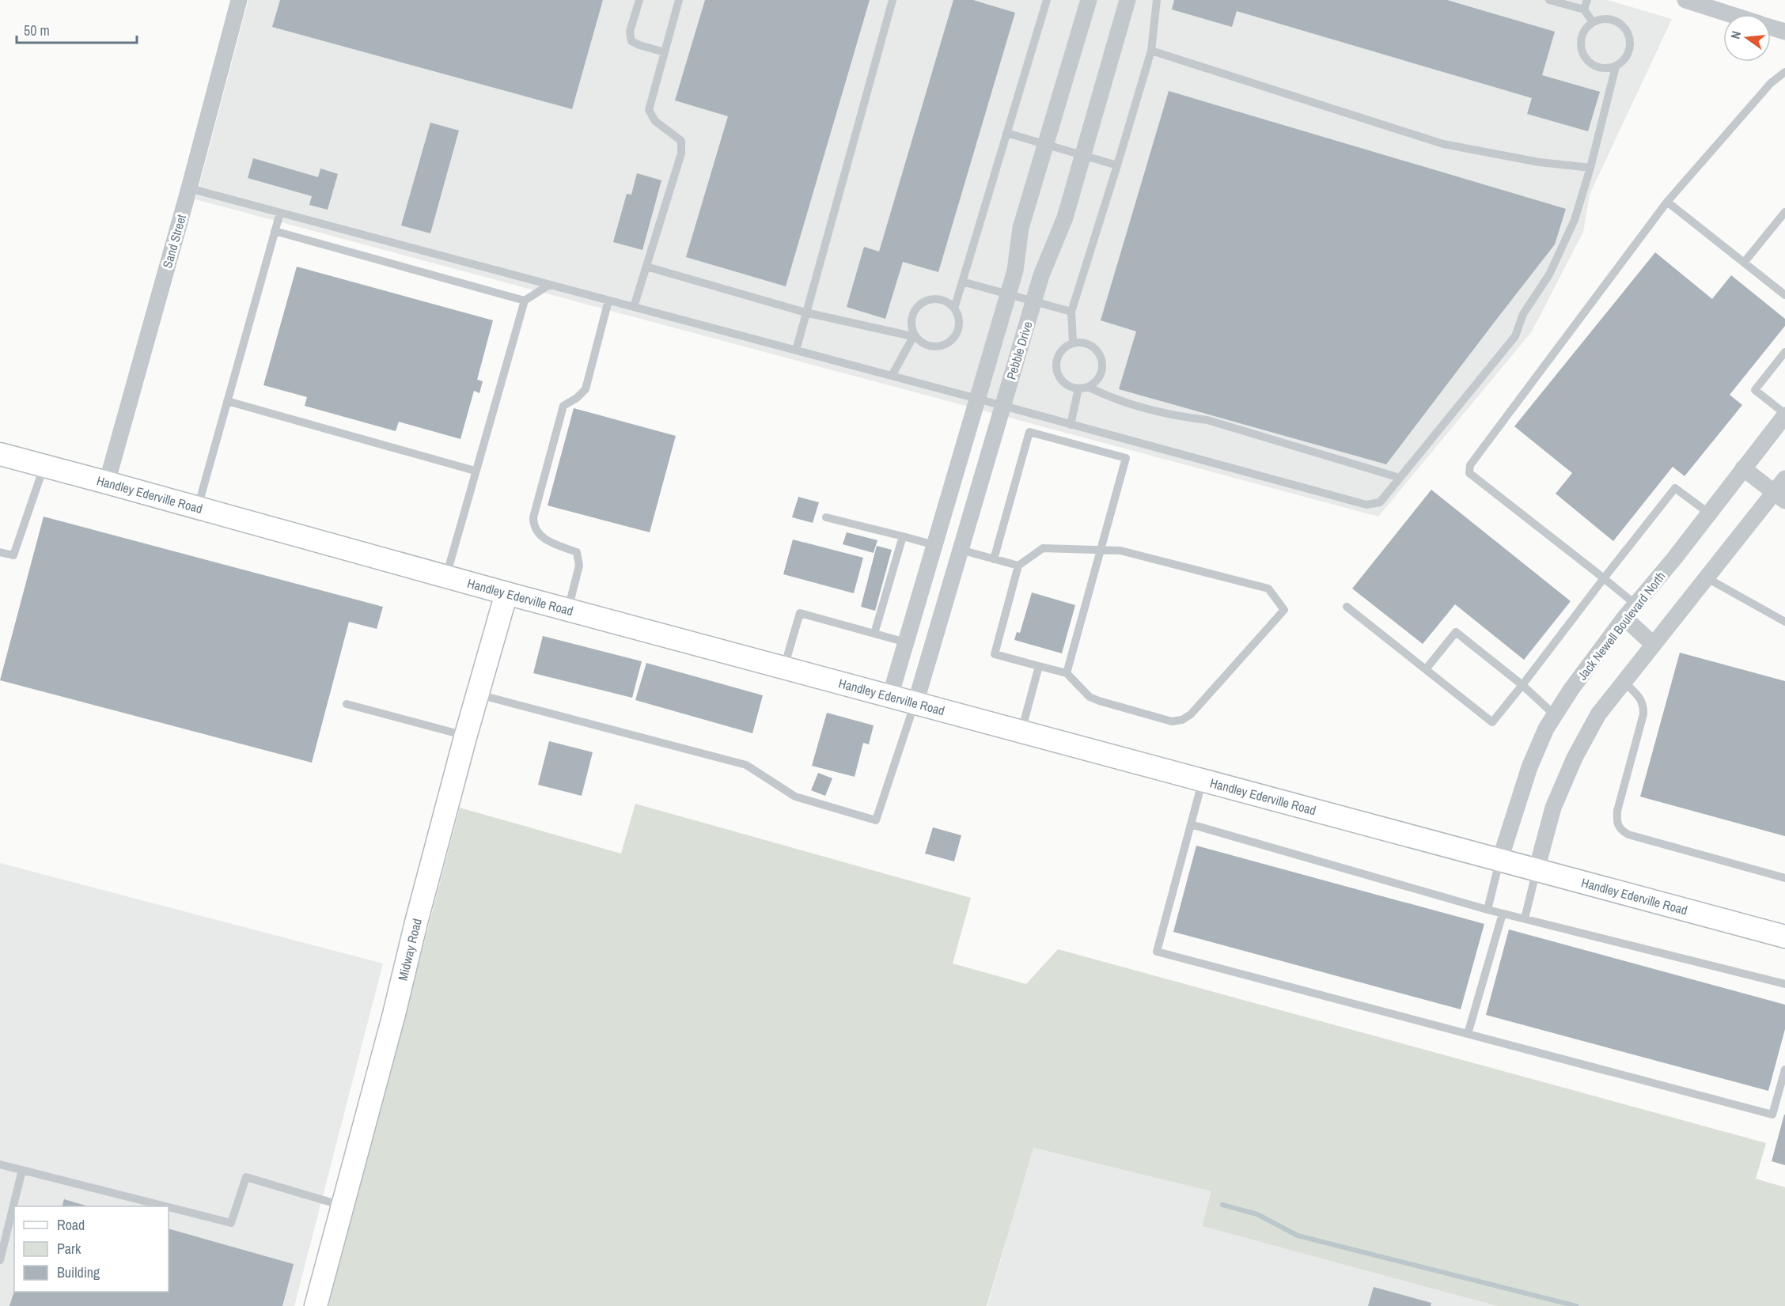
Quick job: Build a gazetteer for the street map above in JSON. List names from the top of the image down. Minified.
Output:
{"streets":{"main road":["Handley Ederville Road","Midway Road"],"street":["Sand Street","Pebble Drive","Jack Newell Boulevard North"]},"crossings":[["Sand Street","Handley Ederville Road"],["Pebble Drive","Handley Ederville Road"],["Handley Ederville Road","Jack Newell Boulevard North"],["Handley Ederville Road","Midway Road"]],"legend":["Road","Park","Building"],"scale_bar":"50 m","north":"left"}
